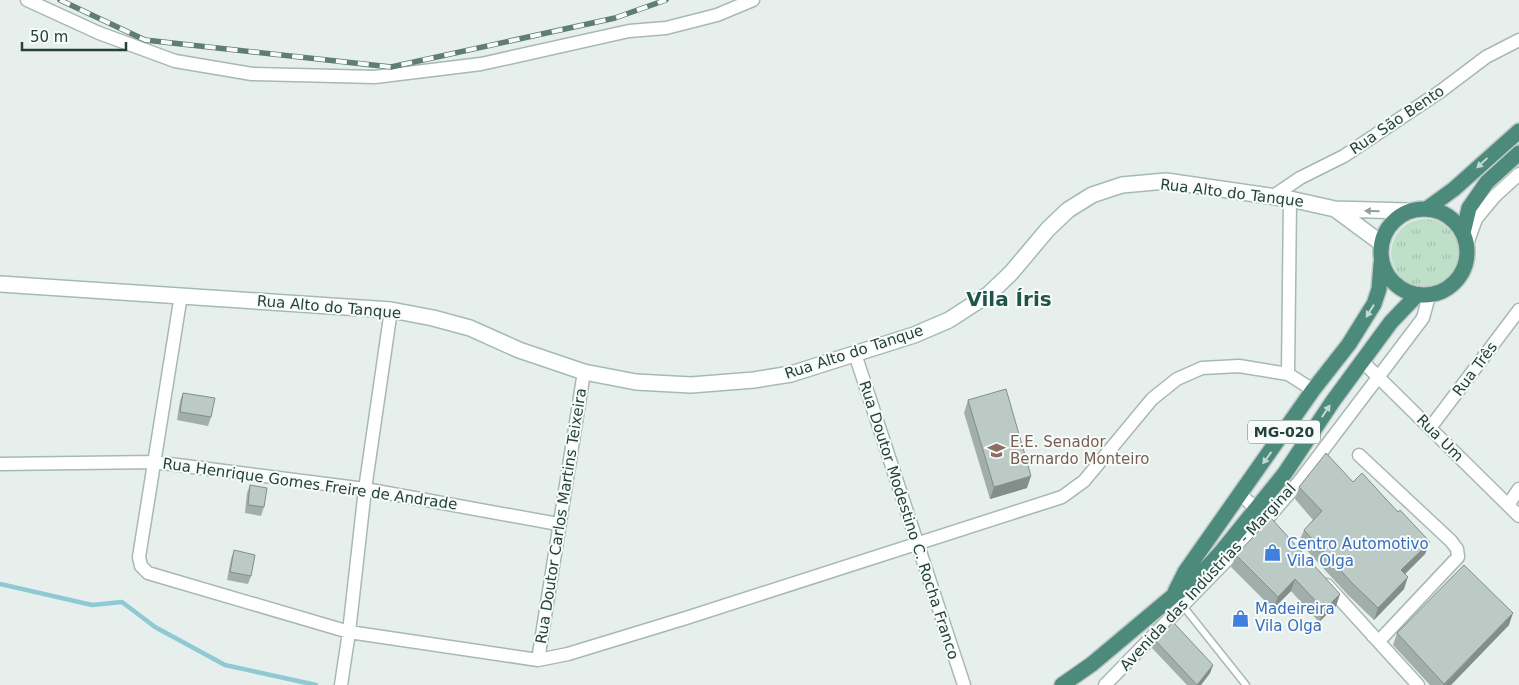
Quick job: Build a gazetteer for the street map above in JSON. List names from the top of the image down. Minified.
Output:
{"streets":{"highway":["MG-020"],"main road":["Rua Alto do Tanque"],"street":["Rua São Bento","Rua Três","Rua Um","Rua Henrique Gomes Freire de Andrade","Rua Doutor Carlos Martins Teixeira","Rua Doutor Modestino C. Rocha Franco","Avenida das Indústrias - Marginal"]},"crossings":[["Rua São Bento","Rua Alto do Tanque"],["Rua Alto do Tanque","MG-020"],["Rua Alto do Tanque","Rua Doutor Carlos Martins Teixeira"],["Rua Alto do Tanque","Rua Doutor Modestino C. Rocha Franco"],["Rua Alto do Tanque","Avenida das Indústrias - Marginal"],["Rua Três","Rua Um"],["MG-020","Rua Um"],["MG-020","Avenida das Indústrias - Marginal"],["Rua Um","Avenida das Indústrias - Marginal"],["Rua Henrique Gomes Freire de Andrade","Rua Doutor Carlos Martins Teixeira"]],"districts":["Vila Íris"],"places":{"school or university":["E.E. Senador Bernardo Monteiro"],"shop":["Centro Automotivo Vila Olga","Madeireira Vila Olga"]},"scale_bar":"50 m"}
